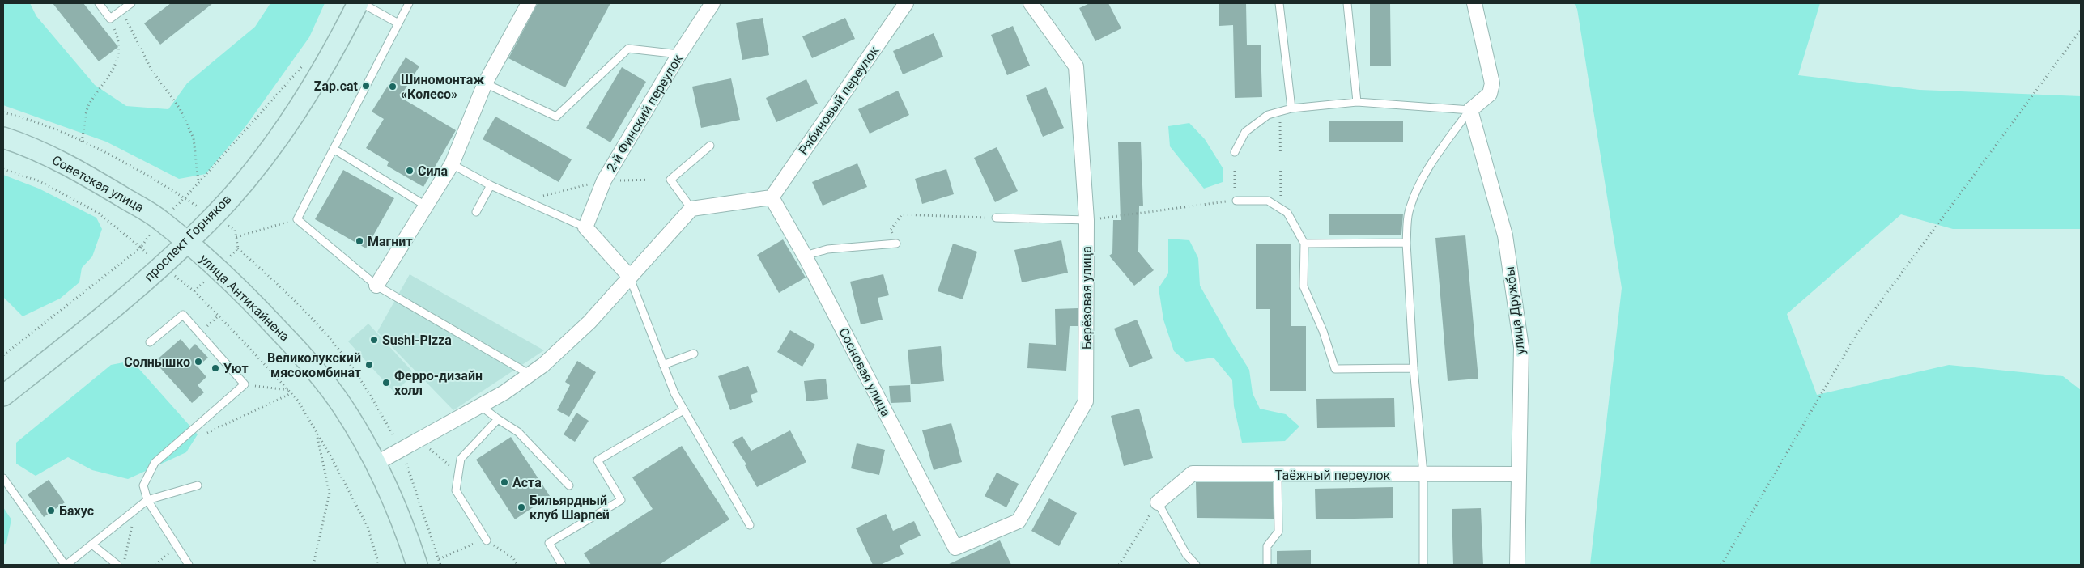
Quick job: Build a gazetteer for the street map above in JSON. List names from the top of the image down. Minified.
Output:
{"streets":{"main road":["Советская улица","проспект Горняков","улица Антикайнена"],"street":["Рябиновый переулок","2-й Финский переулок","Берёзовая улица","улица Дружбы","Сосновая улица","Таёжный переулок"]},"crossings":[["Рябиновый переулок","Сосновая улица"],["Советская улица","проспект Горняков"],["Советская улица","улица Антикайнена"],["проспект Горняков","улица Антикайнена"],["Берёзовая улица","Сосновая улица"],["улица Дружбы","Таёжный переулок"]],"places":["Zap.cat","Шиномонтаж «Колесо»","Сила","Магнит","Sushi-Pizza","Солнышко","Великолукский мясокомбинат","Уют","Ферро-дизайн холл","Аста","Бильярдный клуб Шарпей","Бахуc"]}
